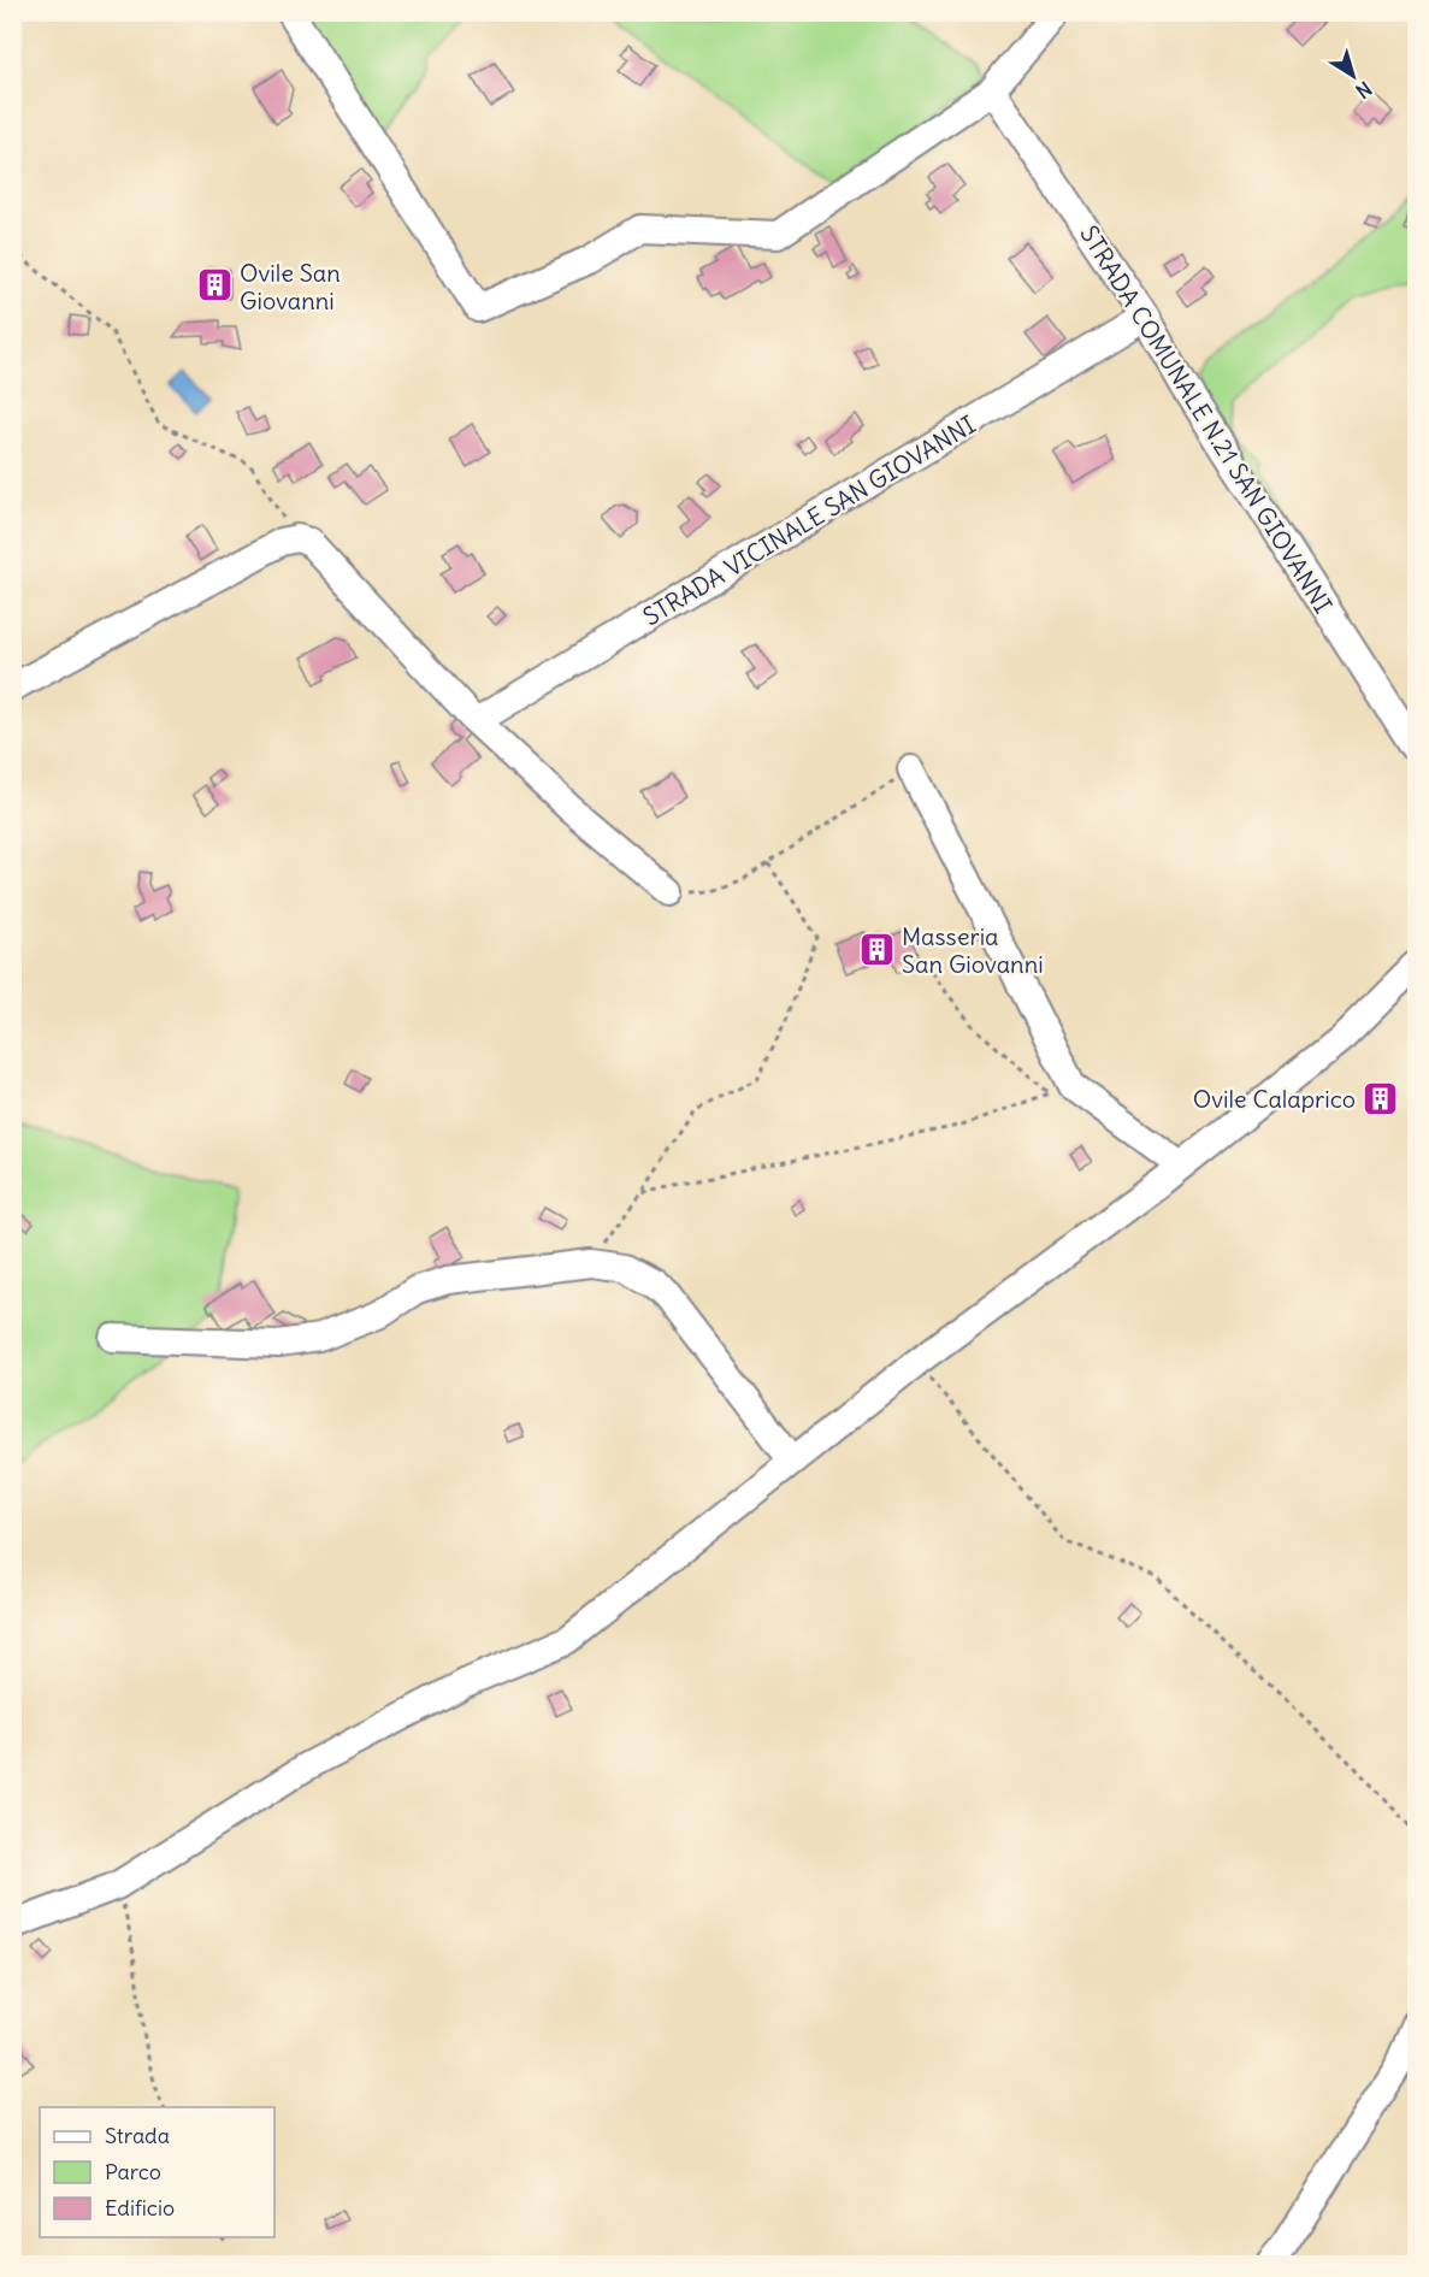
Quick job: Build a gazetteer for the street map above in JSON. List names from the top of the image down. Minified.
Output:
{"streets":{"street":["STRADA COMUNALE N.21 SAN GIOVANNI","STRADA VICINALE SAN GIOVANNI"]},"crossings":[["STRADA COMUNALE N.21 SAN GIOVANNI","STRADA VICINALE SAN GIOVANNI"]],"places":{"building":["Ovile San Giovanni","Masseria San Giovanni","Ovile Calaprico"]},"legend":["Strada","Parco","Edificio"],"north":"bottom right"}
